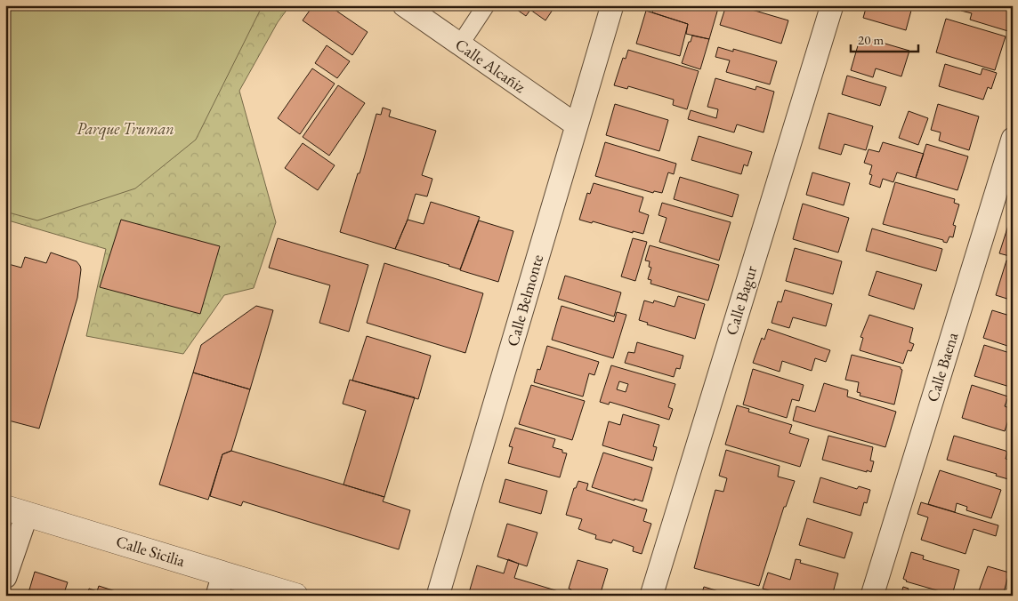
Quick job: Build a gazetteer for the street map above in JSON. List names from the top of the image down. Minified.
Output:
{"streets":{"street":["Calle Alcañiz","Calle Belmonte","Calle Bagur","Calle Baena","Calle Sicilia"]},"crossings":[["Calle Alcañiz","Calle Belmonte"]],"parks":["Parque Truman"],"scale_bar":"20 m"}
